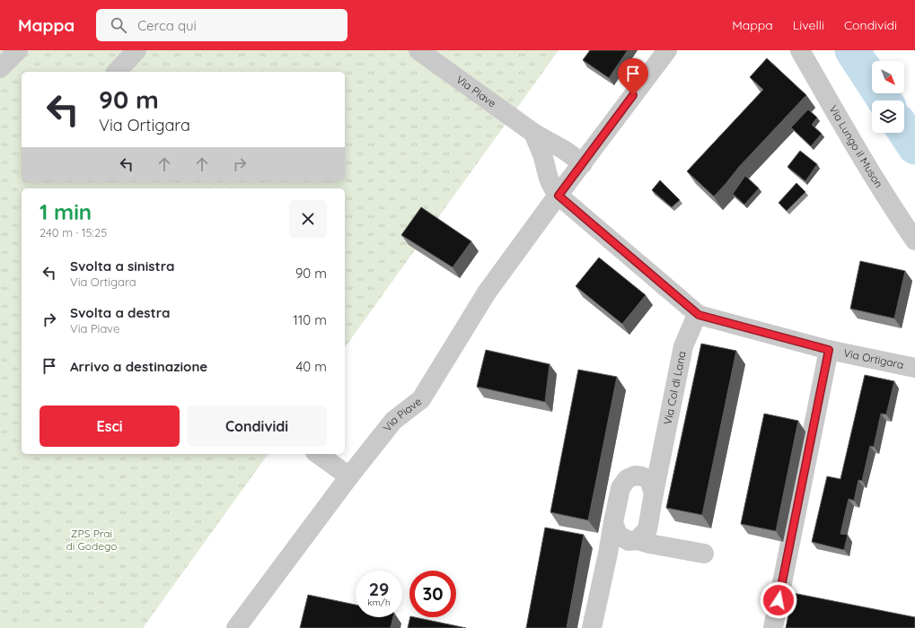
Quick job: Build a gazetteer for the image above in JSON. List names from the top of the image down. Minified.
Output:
{"streets":{"street":["Via Piave","Via Lungo il Muson","Via Ortigara","Via Col di Lana"]},"crossings":[["Via Piave","Via Ortigara"],["Via Ortigara","Via Col di Lana"]],"parks":["ZPS Prai di Godego"],"north":"bottom right","page":{"header":"Mappa","search":"Cerca qui","nav":["Mappa","Livelli","Condividi"],"turn":["90 m","Via Ortigara"],"heading":["1 min","240 m · 15:25"],"list":[{"name":"Svolta a sinistra","note":"Via Ortigara","value":"90 m"},{"name":"Svolta a destra","note":"Via Piave","value":"110 m"},{"name":"Arrivo a destinazione","value":"40 m"}],"buttons":["Esci","Condividi"],"speed":"29 km/h","limit":"30"}}
